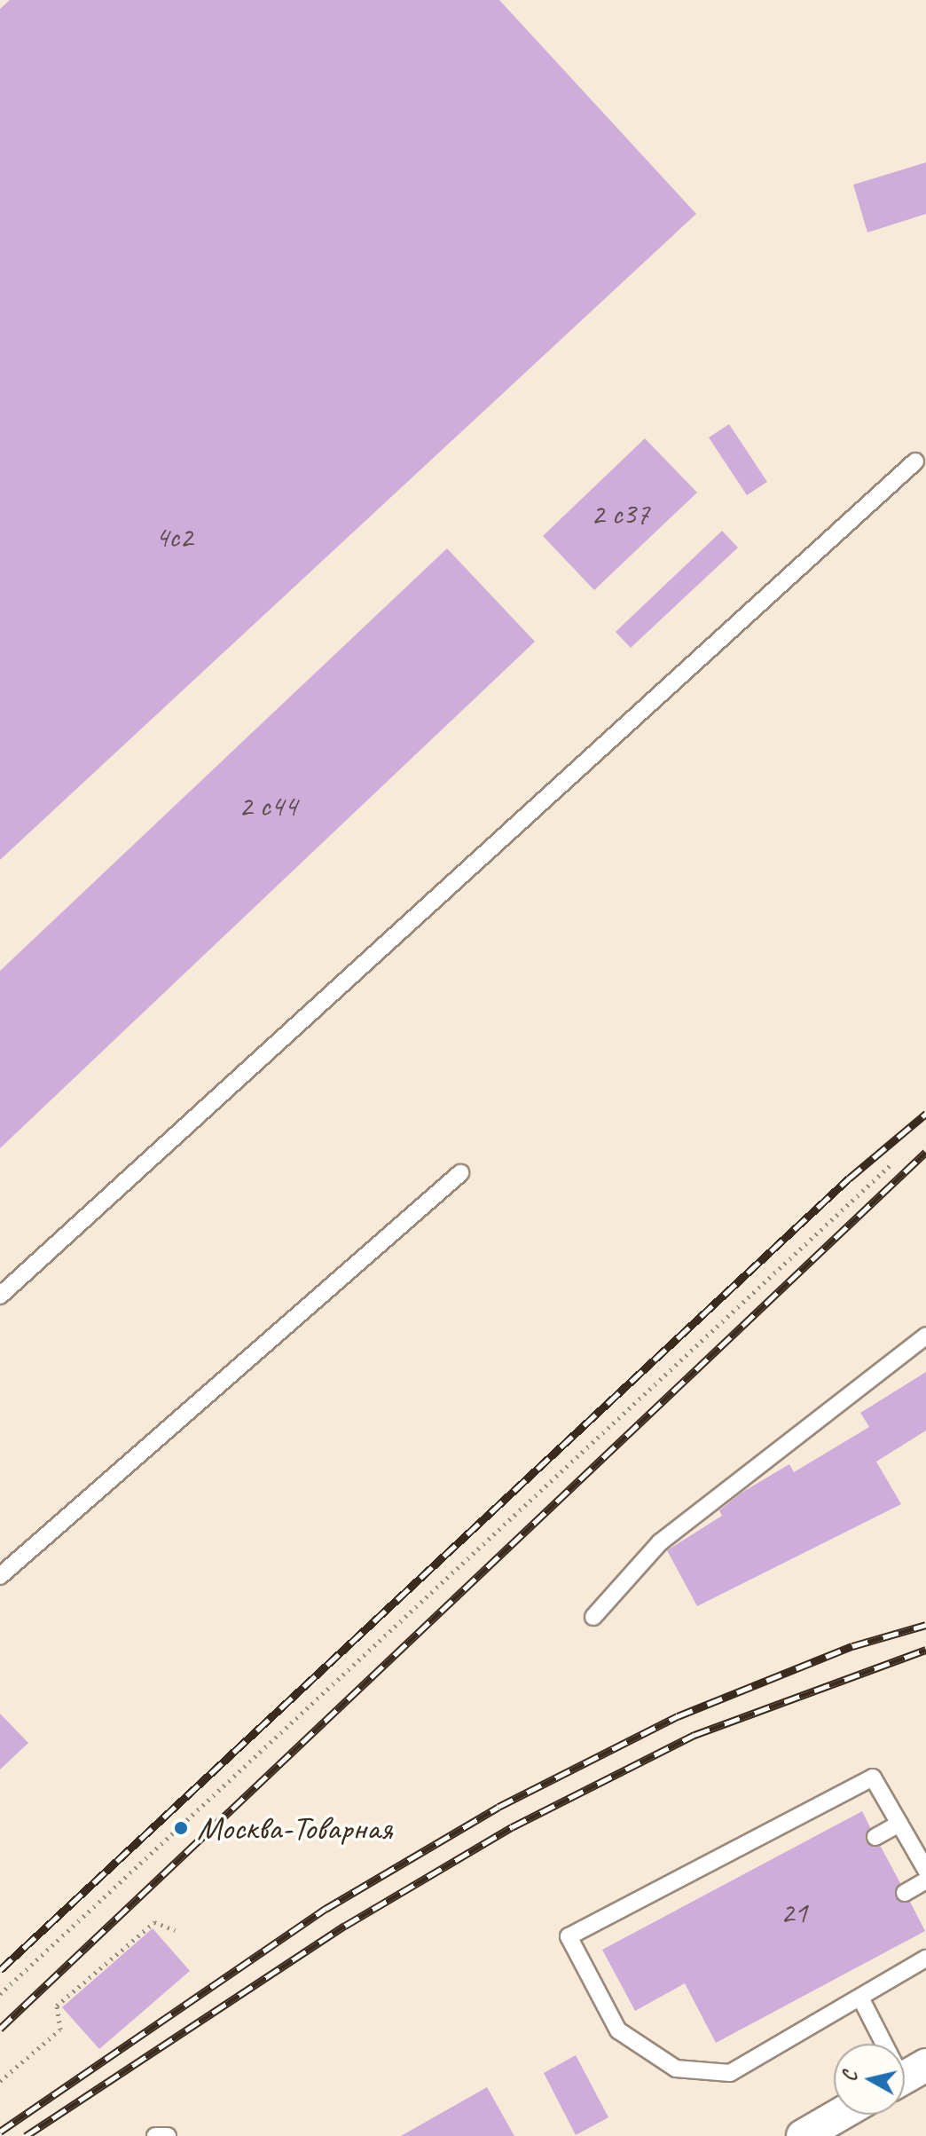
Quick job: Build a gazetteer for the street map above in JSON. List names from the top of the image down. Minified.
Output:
{"places":["Москва-Товарная"],"house_numbers":["2 с37","4с2","2 с44","21"],"north":"left"}
